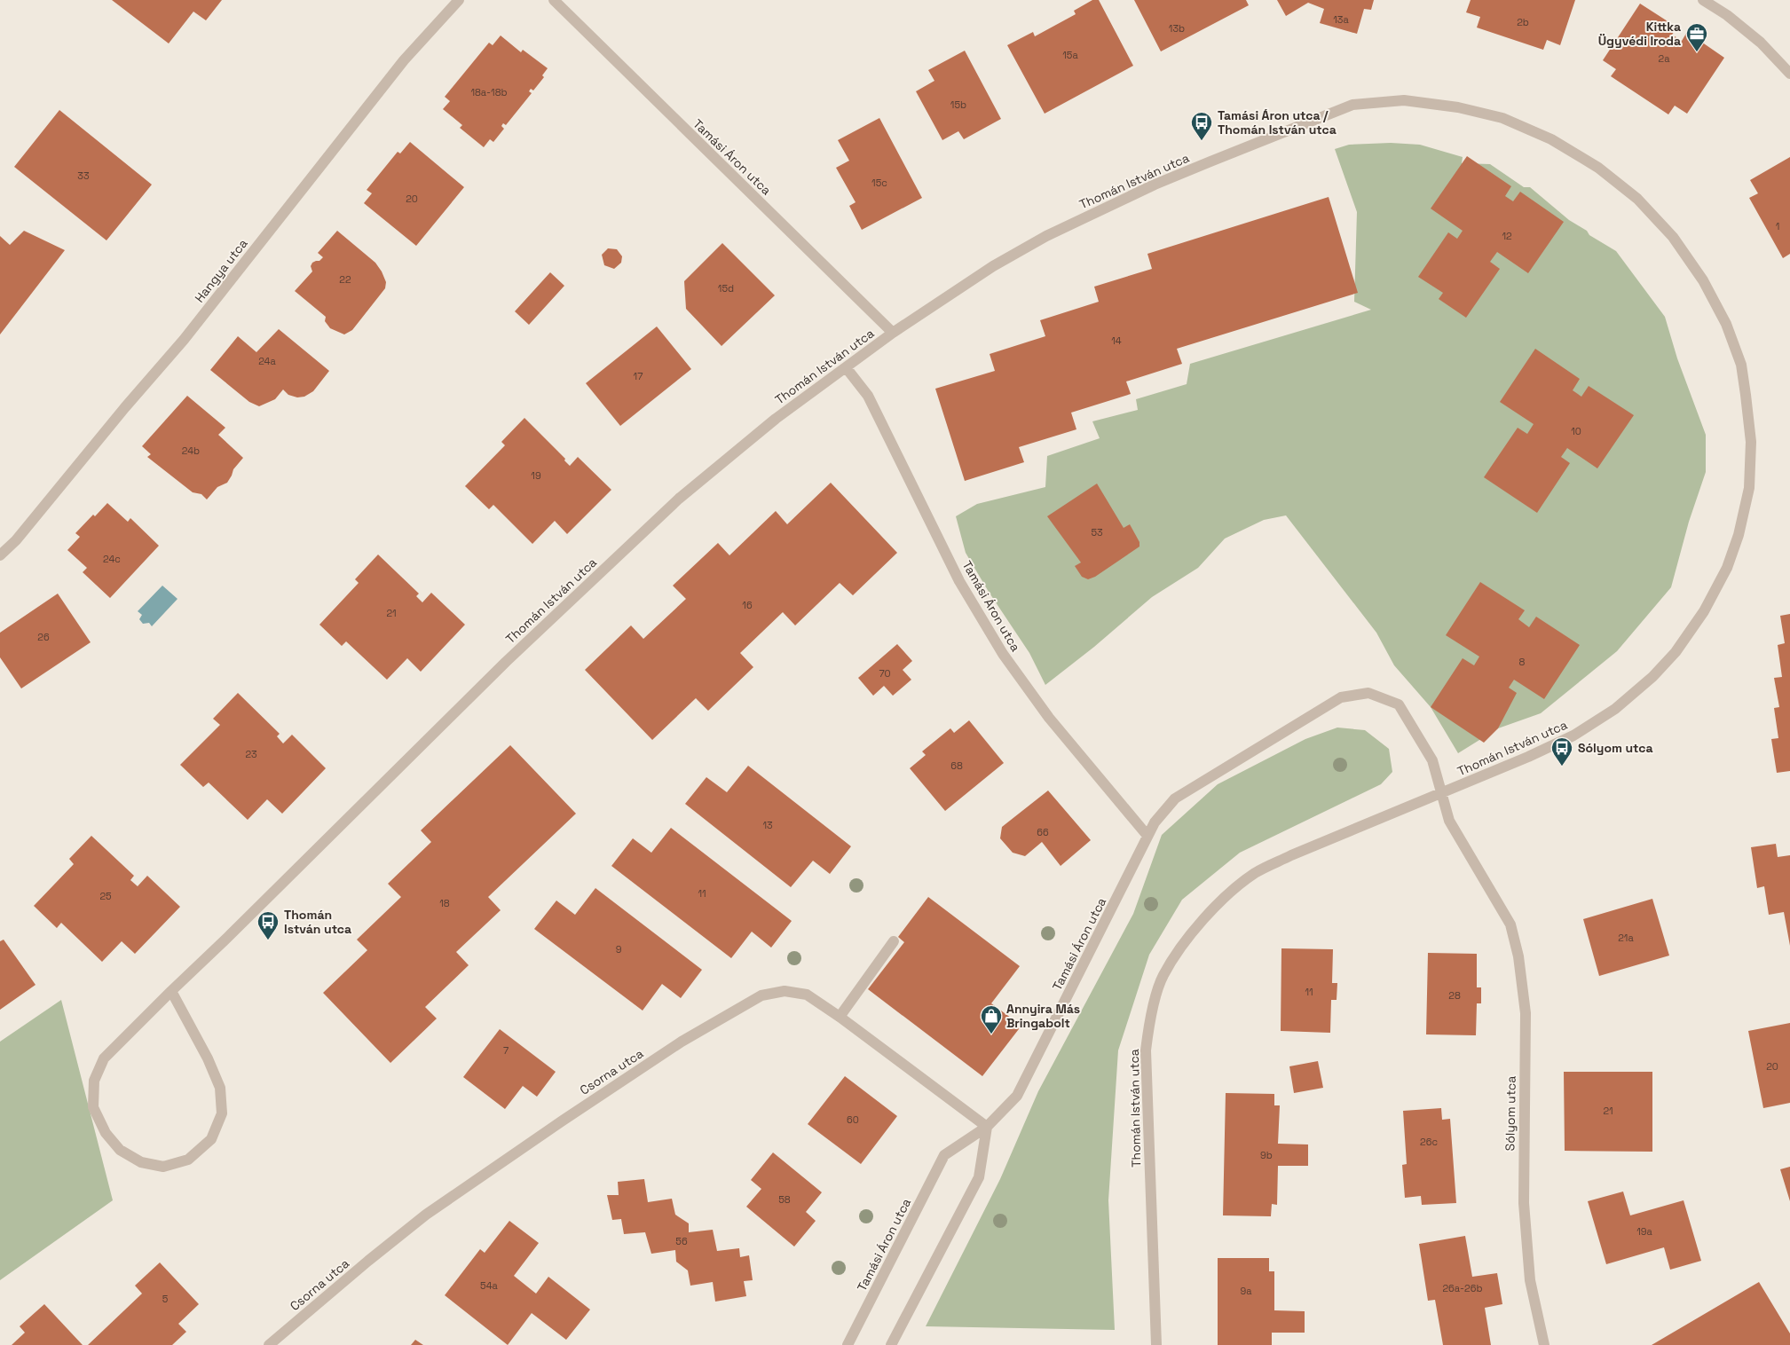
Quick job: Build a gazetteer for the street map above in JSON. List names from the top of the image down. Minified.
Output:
{"streets":{"street":["Tamási Áron utca","Thomán István utca","Hangya utca","Csorna utca","Sólyom utca"]},"crossings":[["Tamási Áron utca","Thomán István utca"],["Tamási Áron utca","Csorna utca"],["Tamási Áron utca","Sólyom utca"],["Thomán István utca","Sólyom utca"]],"places":{"office":["Kittka Ügyvédi Iroda"],"bus stop":["Tamási Áron utca / Thomán István utca","Sólyom utca","Thomán István utca"],"shop":["Annyira Más Bringabolt"]},"house_numbers":["13a","2b","13b","15a","2a","18a-18b","15b","33","15c","20","1","12","22","15d","14","24a","17","10","24b","19","53","24c","16","21","26","8","70","23","68","13","66","11","25","18","21a","9","11","28","7","20","21","60","26c","9b","58","19a","56","54a","26a-26b","9a","5"]}
